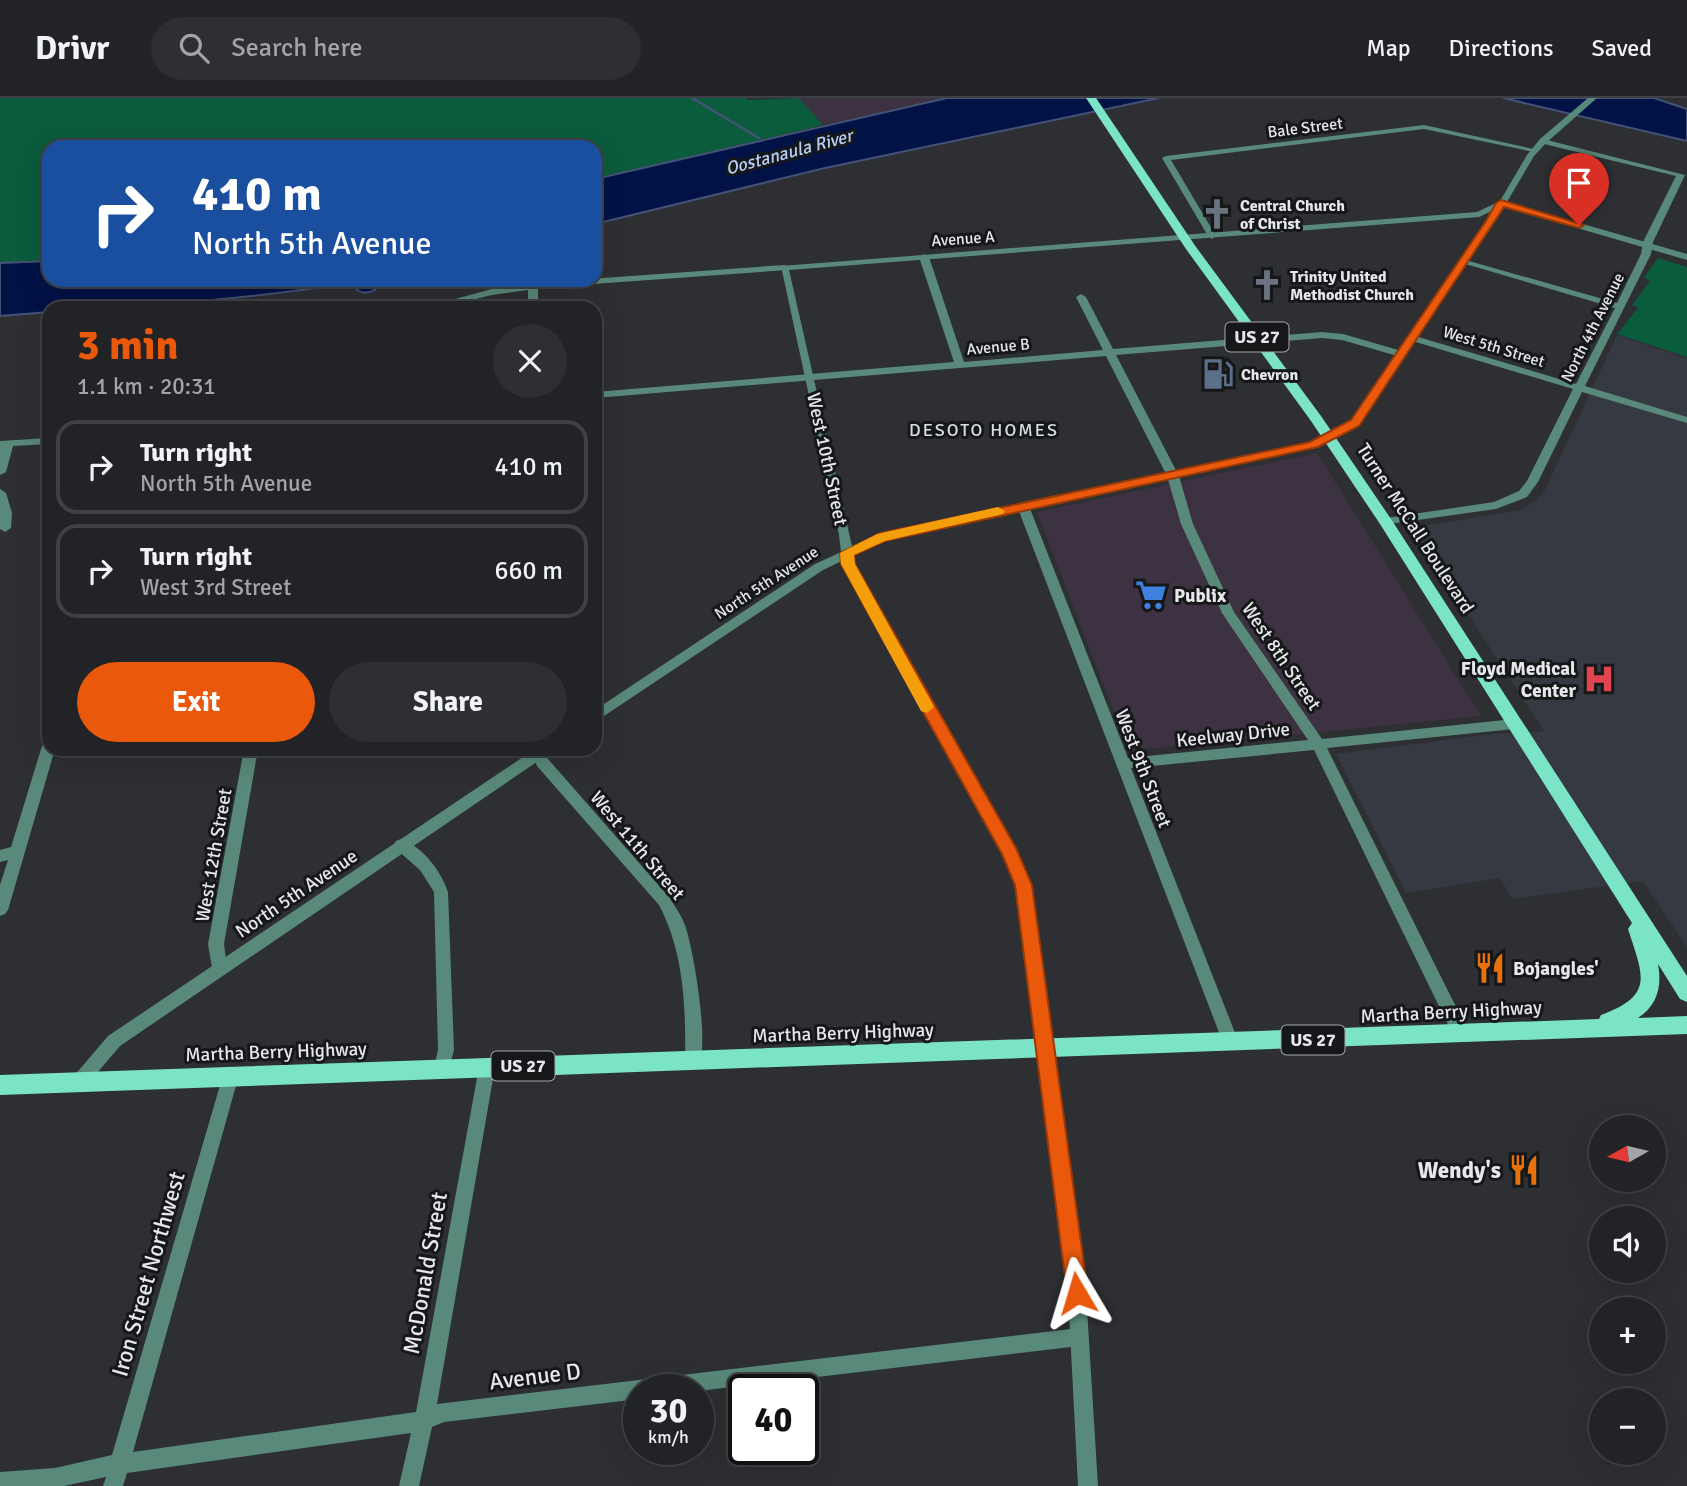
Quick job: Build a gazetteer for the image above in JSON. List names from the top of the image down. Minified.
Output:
{"streets":{"main road":["US 27","Turner McCall Boulevard","Martha Berry Highway"],"street":["Bale Street","Avenue A","North 4th Avenue","Avenue B","West 5th Street","West 10th Street","North 5th Avenue","West 8th Street","Keelway Drive","West 9th Street","West 11th Street","West 12th Street","McDonald Street","Iron Street Northwest","Avenue D"]},"crossings":[["Bale Street","Avenue A"],["Bale Street","North 5th Avenue"],["Avenue A","West 10th Street"],["Avenue A","Turner McCall Boulevard"],["Avenue A","North 5th Avenue"],["North 4th Avenue","West 5th Street"],["North 4th Avenue","Turner McCall Boulevard"],["North 4th Avenue","North 5th Avenue"],["US 27","Turner McCall Boulevard"],["US 27","Martha Berry Highway"],["Avenue B","West 10th Street"],["Avenue B","Turner McCall Boulevard"],["Avenue B","North 5th Avenue"],["Avenue B","West 8th Street"],["West 5th Street","North 5th Avenue"],["West 10th Street","North 5th Avenue"],["West 10th Street","Martha Berry Highway"],["West 10th Street","Avenue D"],["Turner McCall Boulevard","North 5th Avenue"],["Turner McCall Boulevard","Keelway Drive"],["North 5th Avenue","West 8th Street"],["North 5th Avenue","West 9th Street"],["North 5th Avenue","West 12th Street"],["North 5th Avenue","Martha Berry Highway"],["West 8th Street","Keelway Drive"],["West 8th Street","Martha Berry Highway"],["Keelway Drive","West 9th Street"],["West 9th Street","Martha Berry Highway"],["West 11th Street","Martha Berry Highway"],["Martha Berry Highway","McDonald Street"],["Martha Berry Highway","Iron Street Northwest"],["McDonald Street","Avenue D"],["Iron Street Northwest","Avenue D"]],"districts":["DESOTO HOMES"],"water":["Oostanaula River"],"places":{"church":["Central Church of Christ","Trinity United Methodist Church"],"fuel station":["Chevron"],"supermarket":["Publix"],"hospital":["Floyd Medical Center"],"restaurant":["Bojangles'","Wendy's"]},"north":"left","page":{"header":"Drivr","search":"Search here","nav":["Map","Directions","Saved"],"turn":["410 m","North 5th Avenue"],"heading":["3 min","1.1 km · 20:31"],"list":[{"name":"Turn right","note":"North 5th Avenue","value":"410 m"},{"name":"Turn right","note":"West 3rd Street","value":"660 m"}],"buttons":["Exit","Share"],"map_buttons":["+","−"],"speed":"30 km/h","limit":"40"}}
